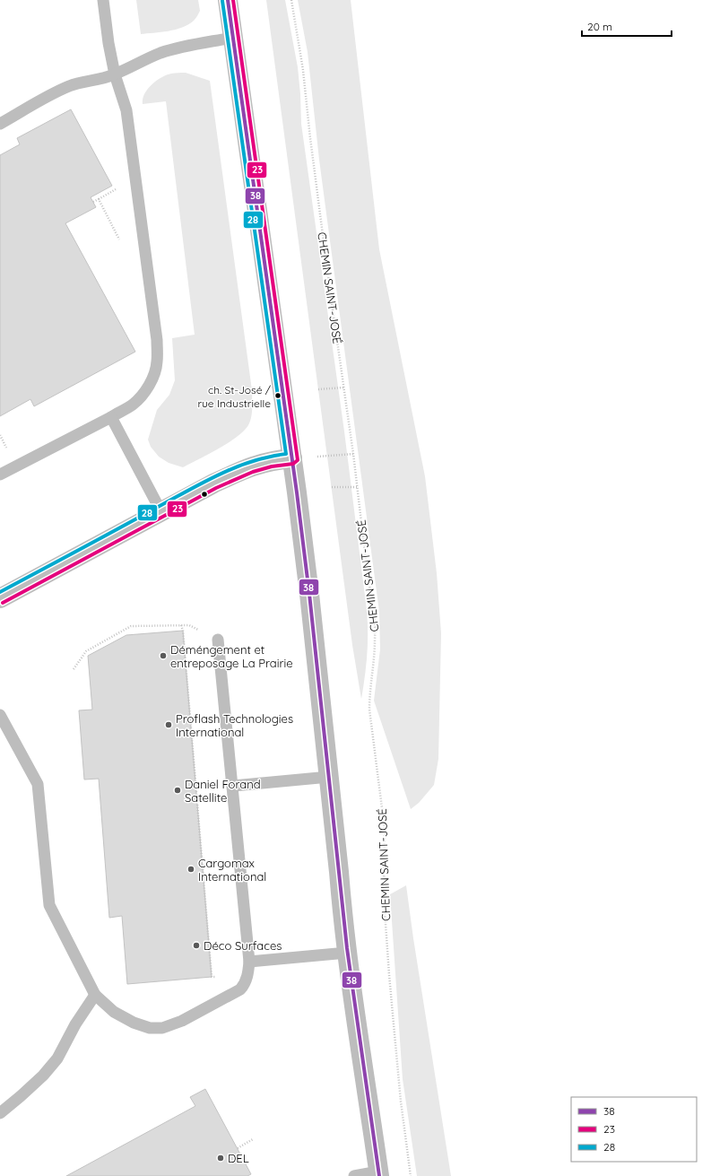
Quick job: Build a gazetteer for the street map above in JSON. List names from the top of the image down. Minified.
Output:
{"streets":{"path":["CHEMIN SAINT-JOSÉ"]},"places":["ch. St-José / rue Industrielle","Déméngement et entreposage La Prairie","Proflash Technologies International","Daniel Forand Satellite","Cargomax International","Déco Surfaces","DEL"],"lines":["transit line 38","transit line 23","transit line 28"],"legend":["38","23","28"],"scale_bar":"20 m"}
